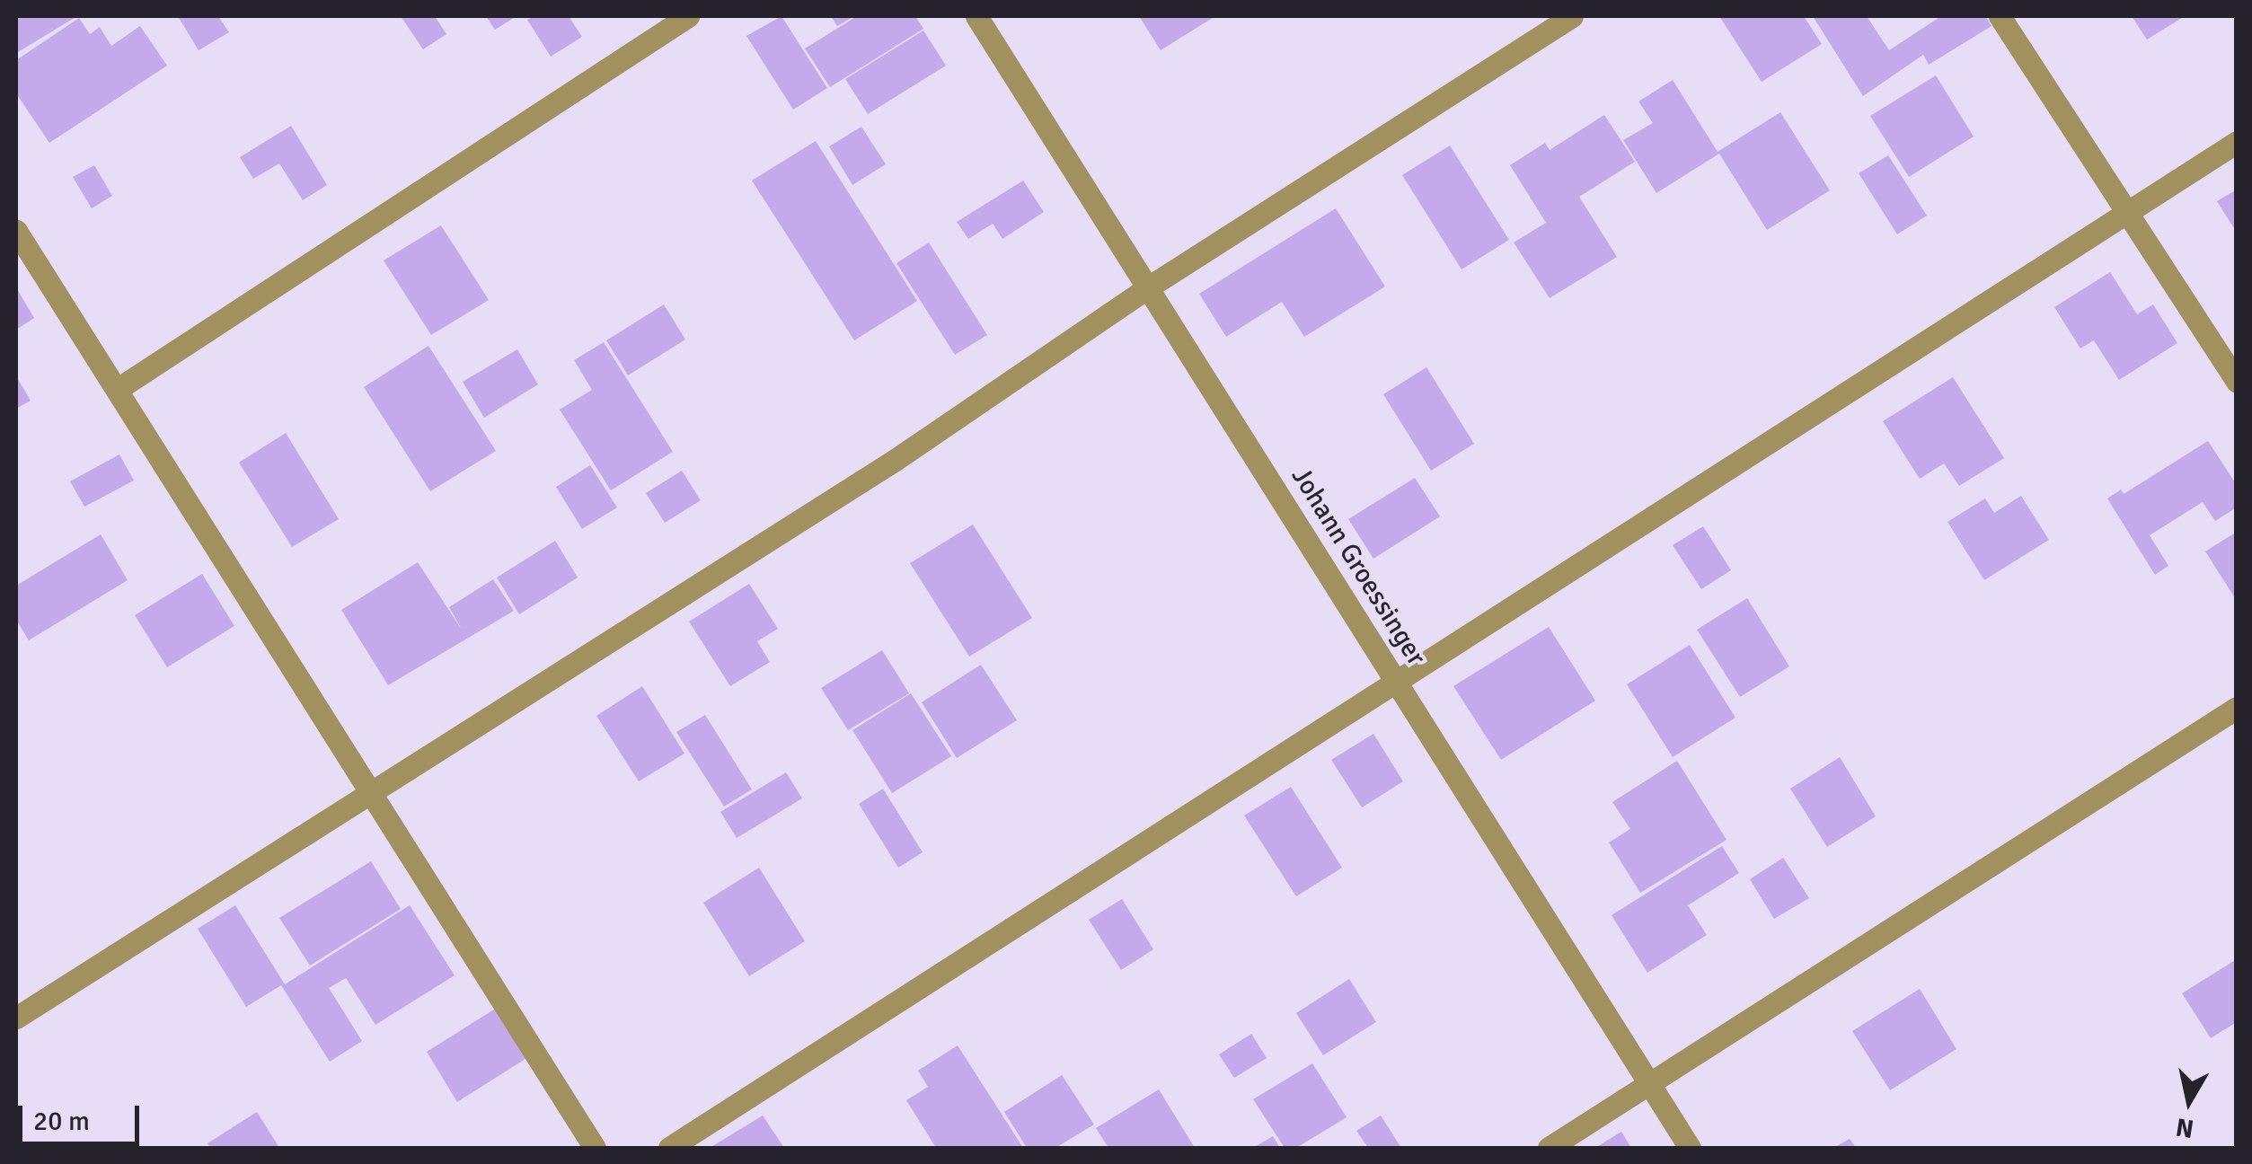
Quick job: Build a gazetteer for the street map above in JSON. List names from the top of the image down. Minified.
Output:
{"streets":{"street":["Johann Groessinger"]},"scale_bar":"20 m","north":"bottom"}
